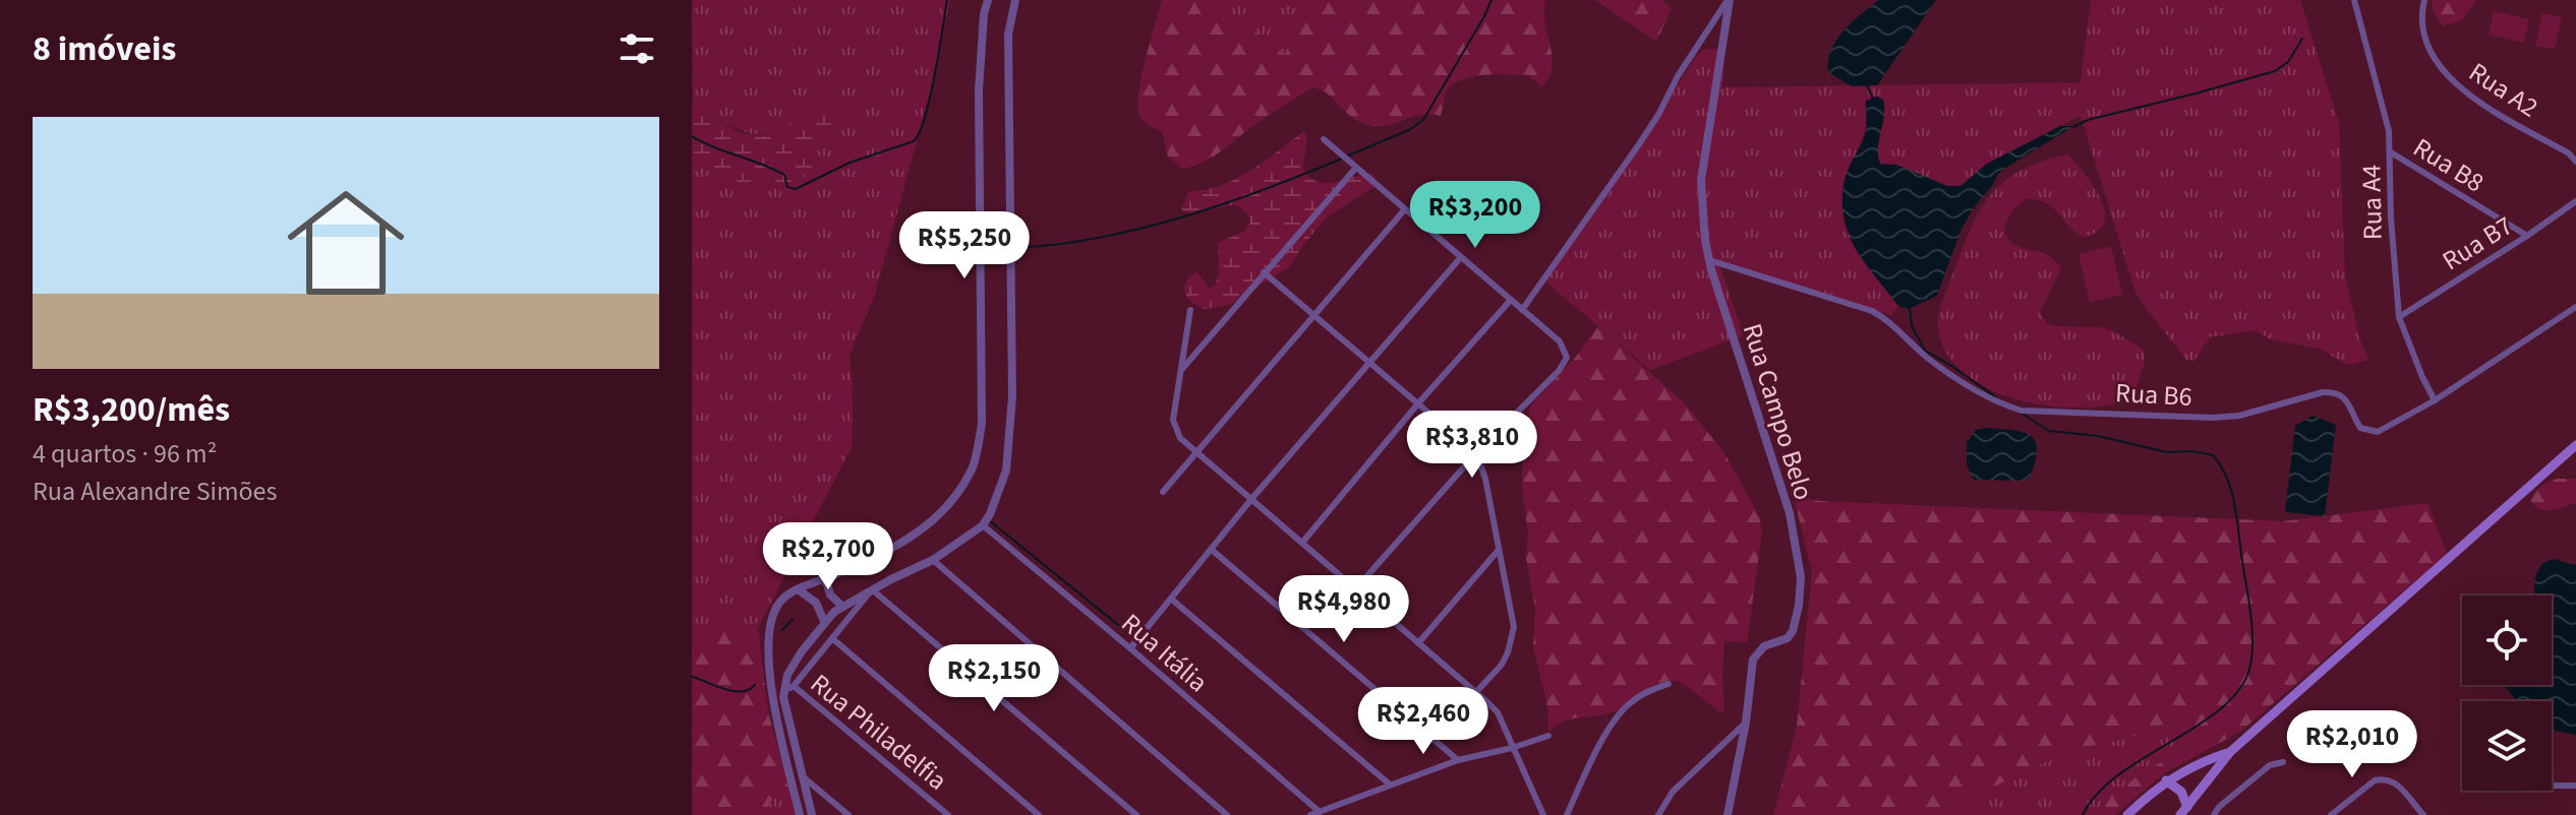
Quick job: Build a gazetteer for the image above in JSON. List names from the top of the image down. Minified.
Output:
{"streets":{"street":["Rua A2","Rua B8","Rua A4","Rua B7","Rua B6","Rua Campo Belo","Rua Itália","Rua Philadelfia"]},"crossings":[["Rua B8","Rua A4"],["Rua B8","Rua B7"],["Rua A4","Rua B7"],["Rua A4","Rua B6"],["Rua B6","Rua Campo Belo"]],"page":{"heading":"8 imóveis","list":[{"name":"R$3,200/mês","note":"4 quartos · 96 m² · Rua Alexandre Simões"}],"price":["R$3,200","R$5,250","R$3,810","R$2,700","R$4,980","R$2,150","R$2,460","R$2,010"]}}
